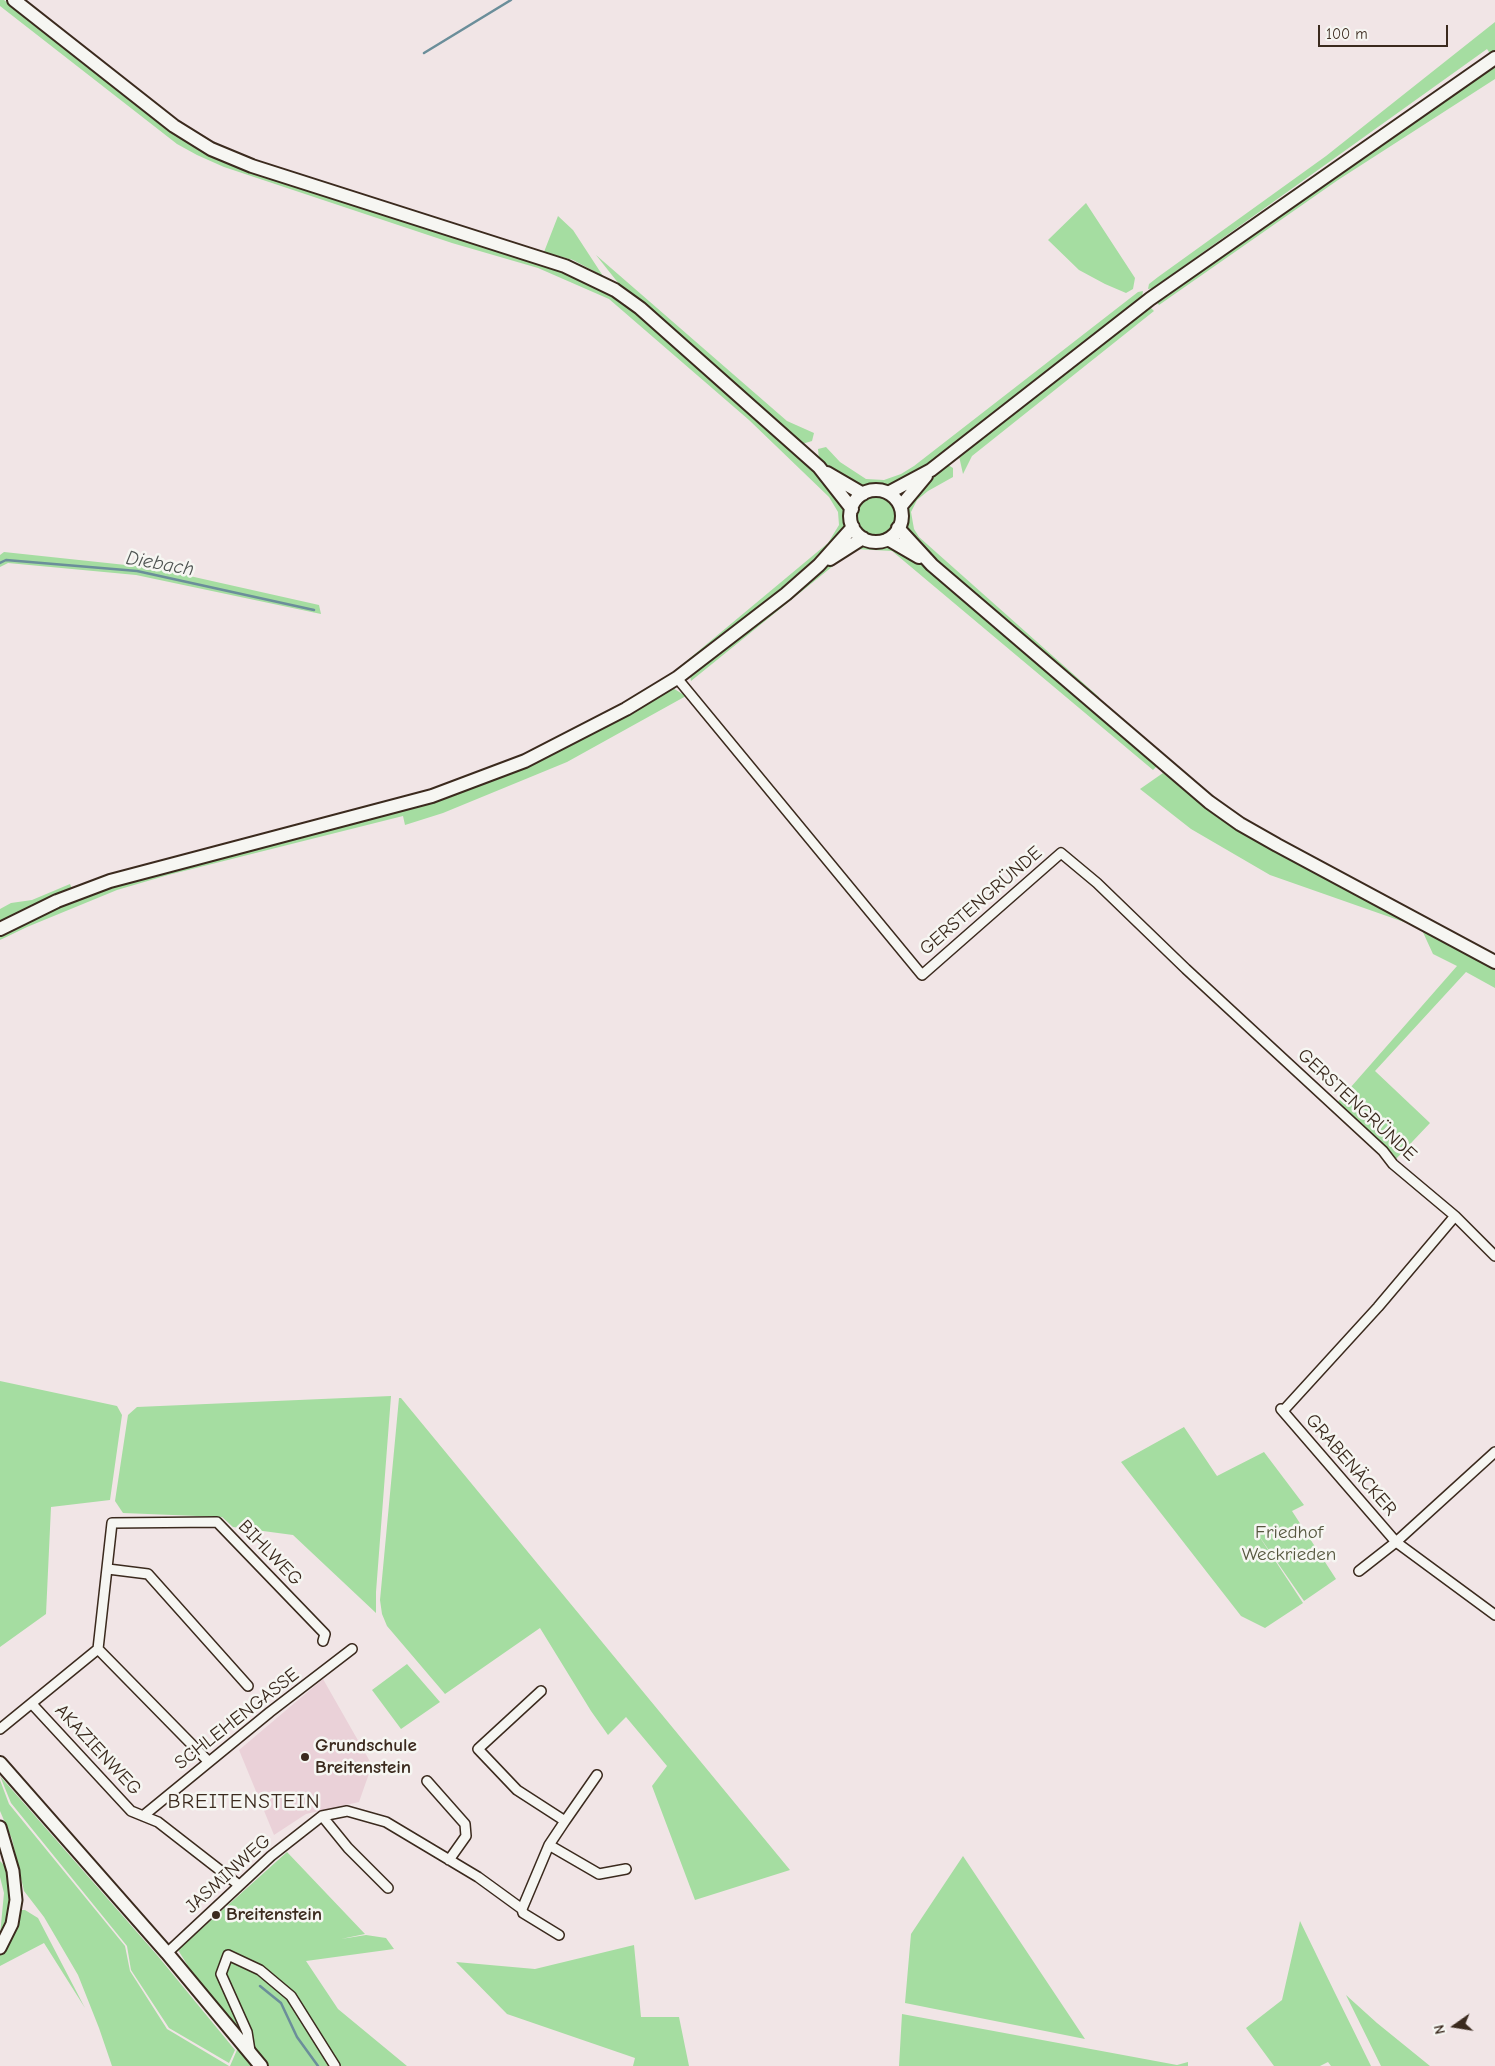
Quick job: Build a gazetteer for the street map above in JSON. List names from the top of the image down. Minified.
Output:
{"streets":{"street":["GERSTENGRÜNDE","GRABENÄCKER","BIHLWEG","SCHLEHENGASSE","AKAZIENWEG","JASMINWEG"]},"crossings":[["GERSTENGRÜNDE","GRABENÄCKER"],["SCHLEHENGASSE","AKAZIENWEG"],["AKAZIENWEG","JASMINWEG"]],"districts":["BREITENSTEIN"],"water":["Diebach"],"parks":["Friedhof Weckrieden"],"places":["Grundschule Breitenstein","Breitenstein"],"scale_bar":"100 m","north":"left"}
